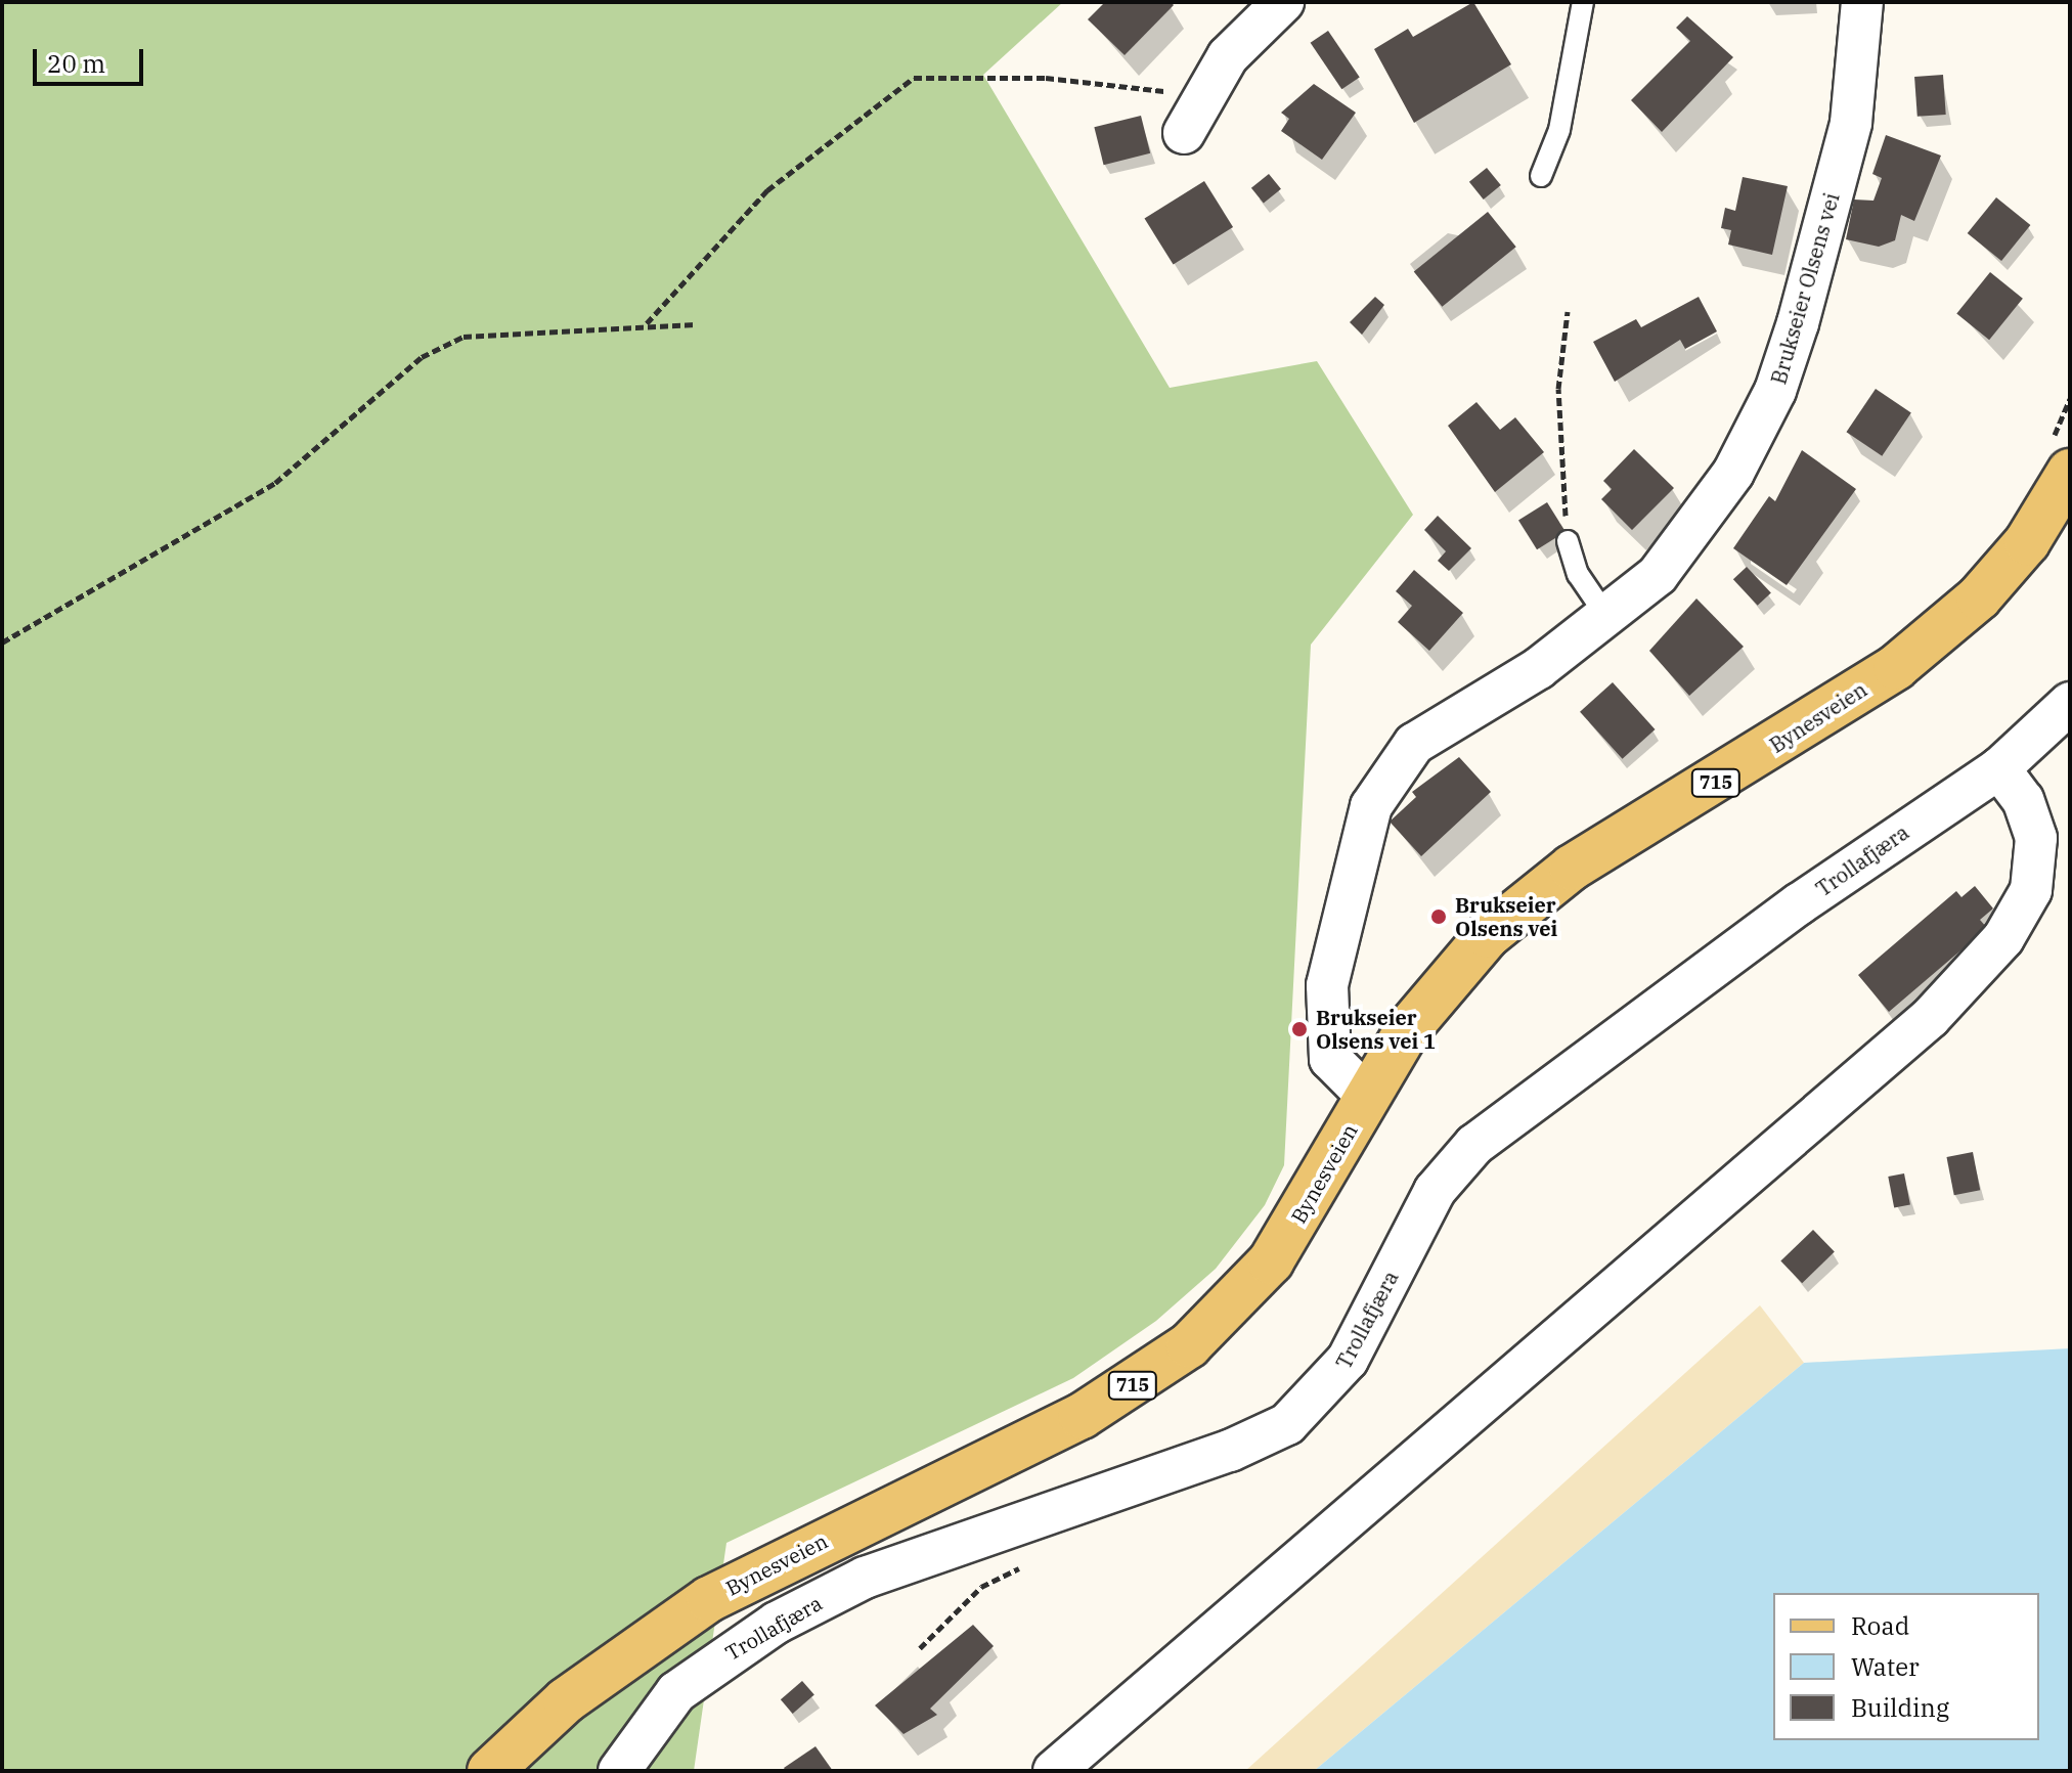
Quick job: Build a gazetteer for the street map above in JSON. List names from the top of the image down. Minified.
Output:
{"streets":{"main road":["Bynesveien","715"],"street":["Brukseier Olsens vei","Trollafjæra"]},"crossings":[["Brukseier Olsens vei","Bynesveien"]],"places":["Brukseier Olsens vei","Brukseier Olsens vei 1"],"legend":["Road","Water","Building"],"scale_bar":"20 m"}
